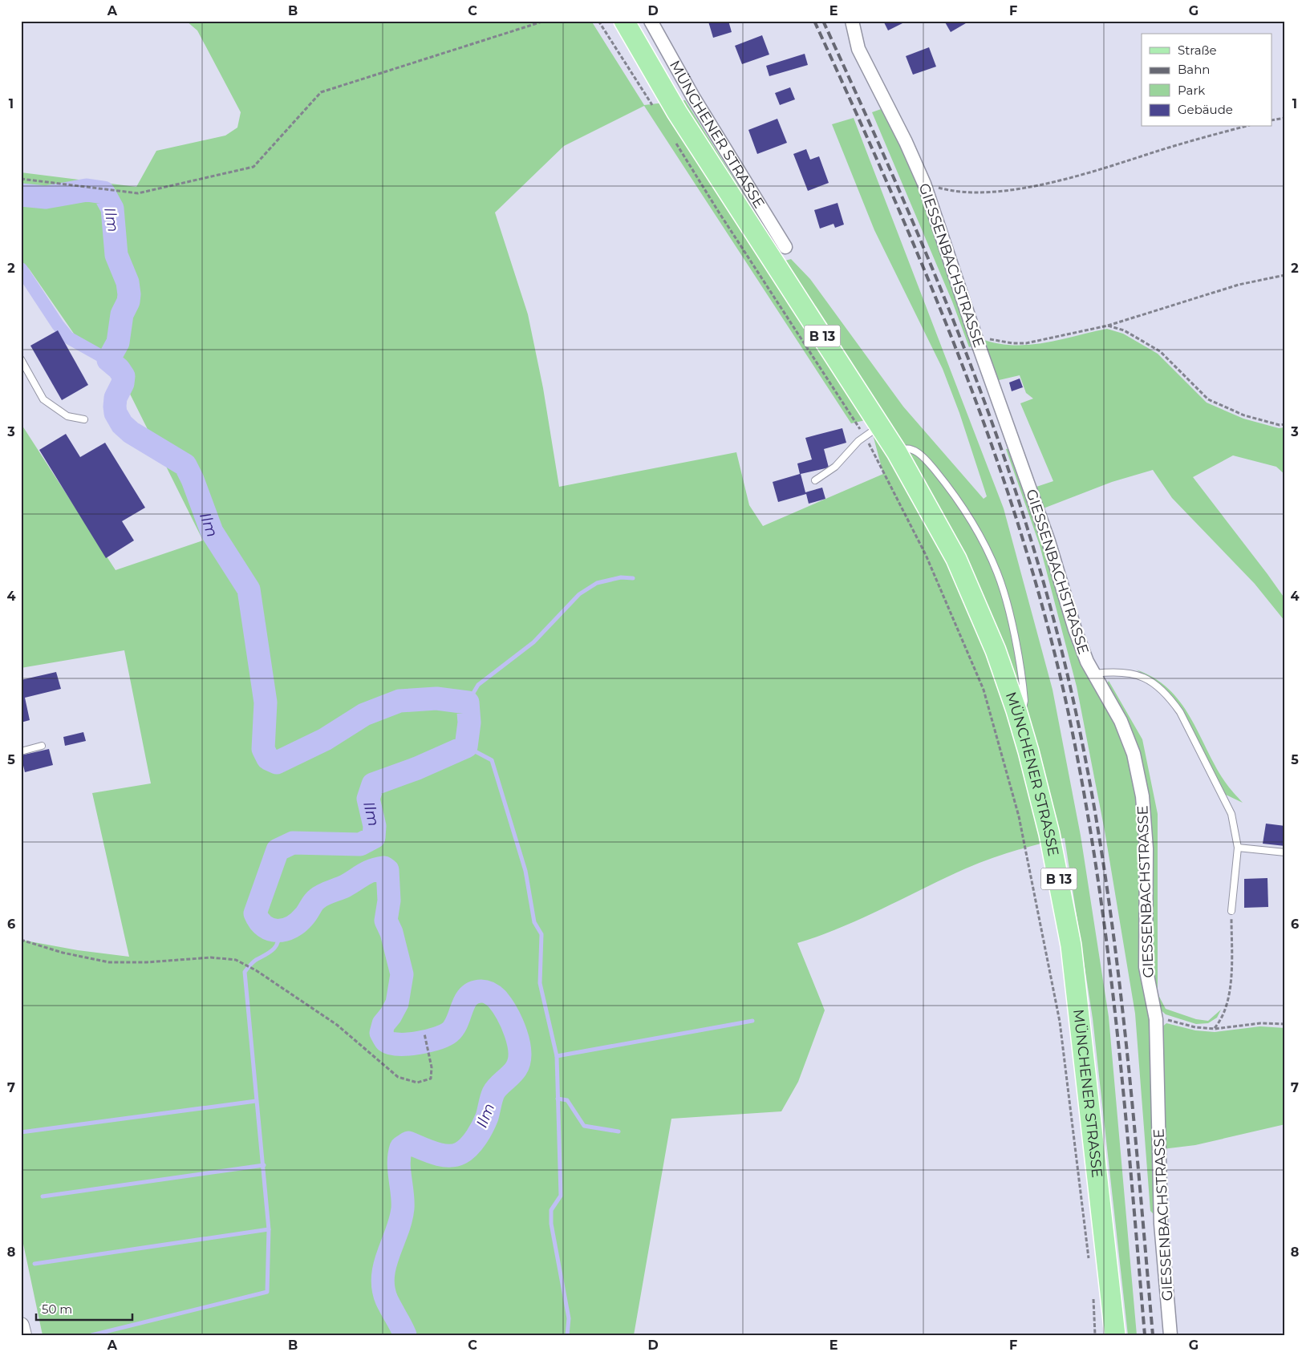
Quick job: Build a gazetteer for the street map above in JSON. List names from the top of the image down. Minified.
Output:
{"streets":{"main road":["MÜNCHENER STRASSE","B 13"],"street":["GIESSENBACHSTRASSE"]},"crossings":[["MÜNCHENER STRASSE","B 13"]],"water":["Ilm"],"legend":["Straße","Bahn","Park","Gebäude"],"scale_bar":"50 m","grid":{"columns":["A","B","C","D","E","F","G"],"rows":["1","2","3","4","5","6","7","8"]}}
